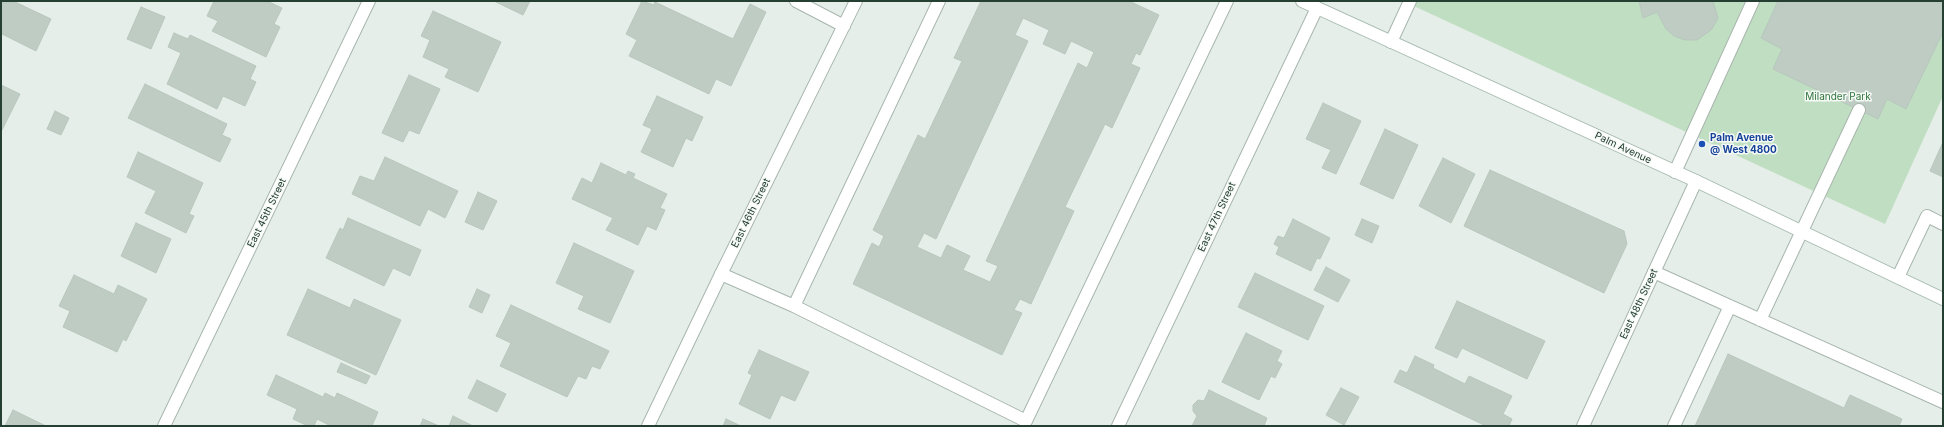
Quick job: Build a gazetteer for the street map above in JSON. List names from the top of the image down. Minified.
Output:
{"streets":{"street":["Palm Avenue","East 45th Street","East 46th Street","East 47th Street","East 48th Street"]},"crossings":[["Palm Avenue","East 47th Street"],["Palm Avenue","East 48th Street"]],"parks":["Milander Park"],"places":["Palm Avenue @ West 4800"]}
